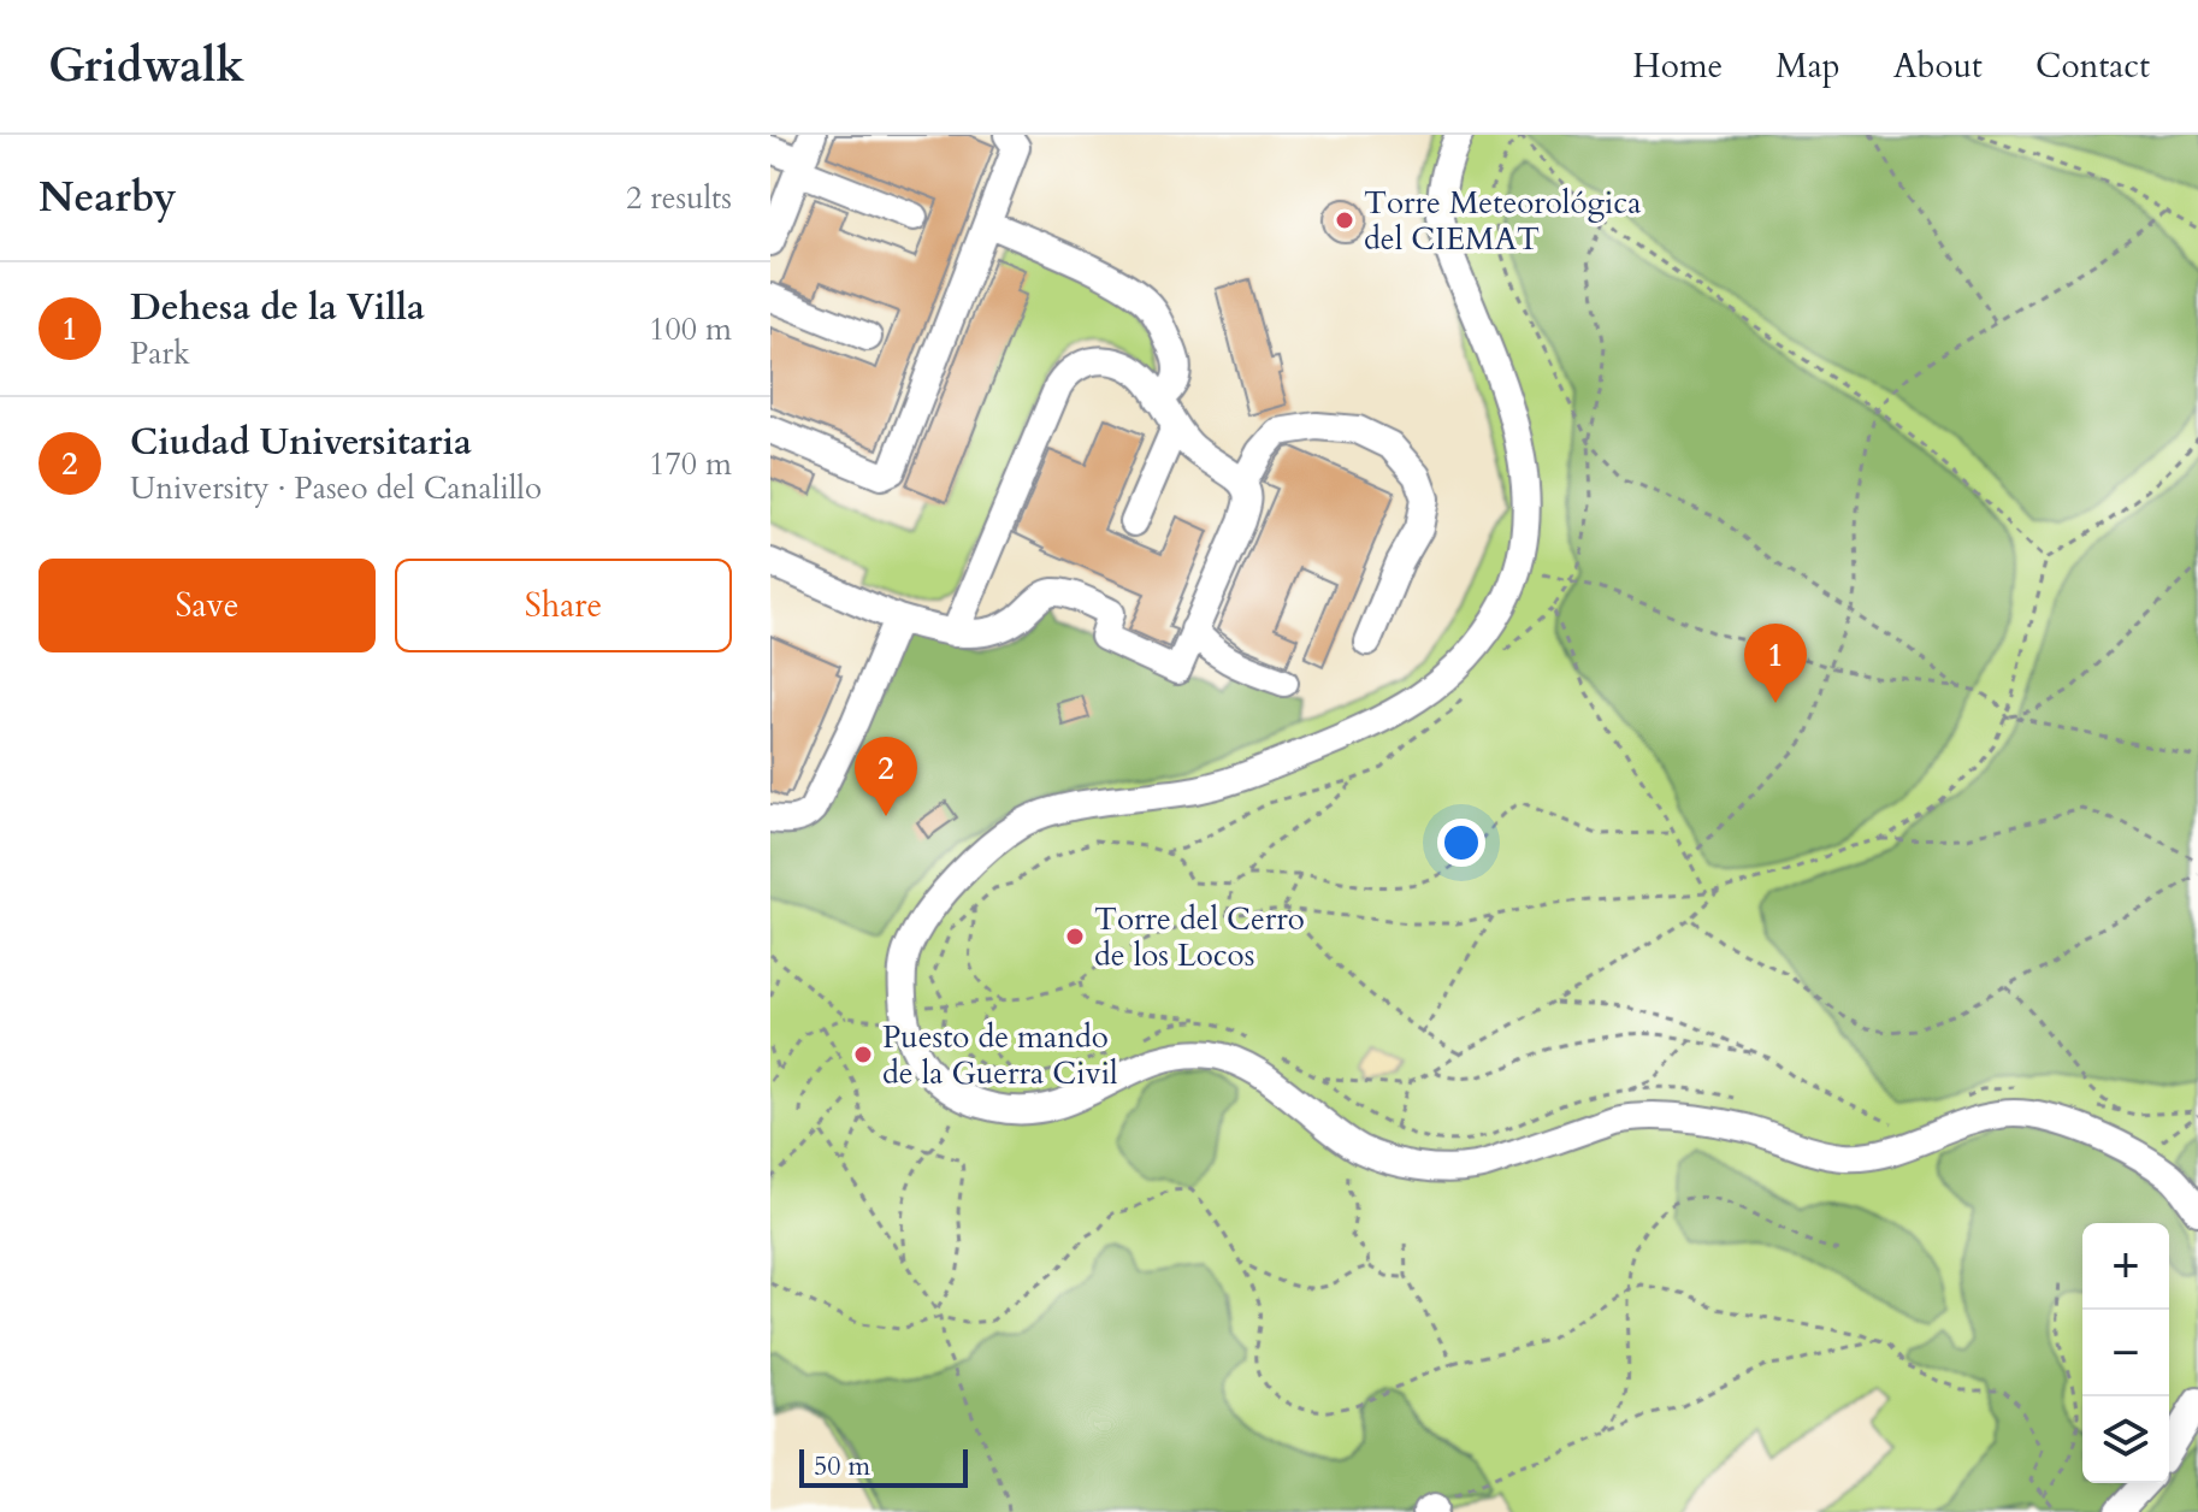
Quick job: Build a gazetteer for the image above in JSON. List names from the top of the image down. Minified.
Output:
{"places":["Torre Meteorológica del CIEMAT","Torre del Cerro de los Locos","Puesto de mando de la Guerra Civil"],"scale_bar":"50 m","page":{"header":"Gridwalk","nav":["Home","Map","About","Contact"],"heading":["Nearby","2 results"],"list":[{"mark":"1","name":"Dehesa de la Villa","note":"Park","value":"100 m"},{"mark":"2","name":"Ciudad Universitaria","note":"University · Paseo del Canalillo","value":"170 m"}],"buttons":["Save","Share"],"pins":["1","2"],"map_buttons":["+","−"],"scale":"50 m"}}
